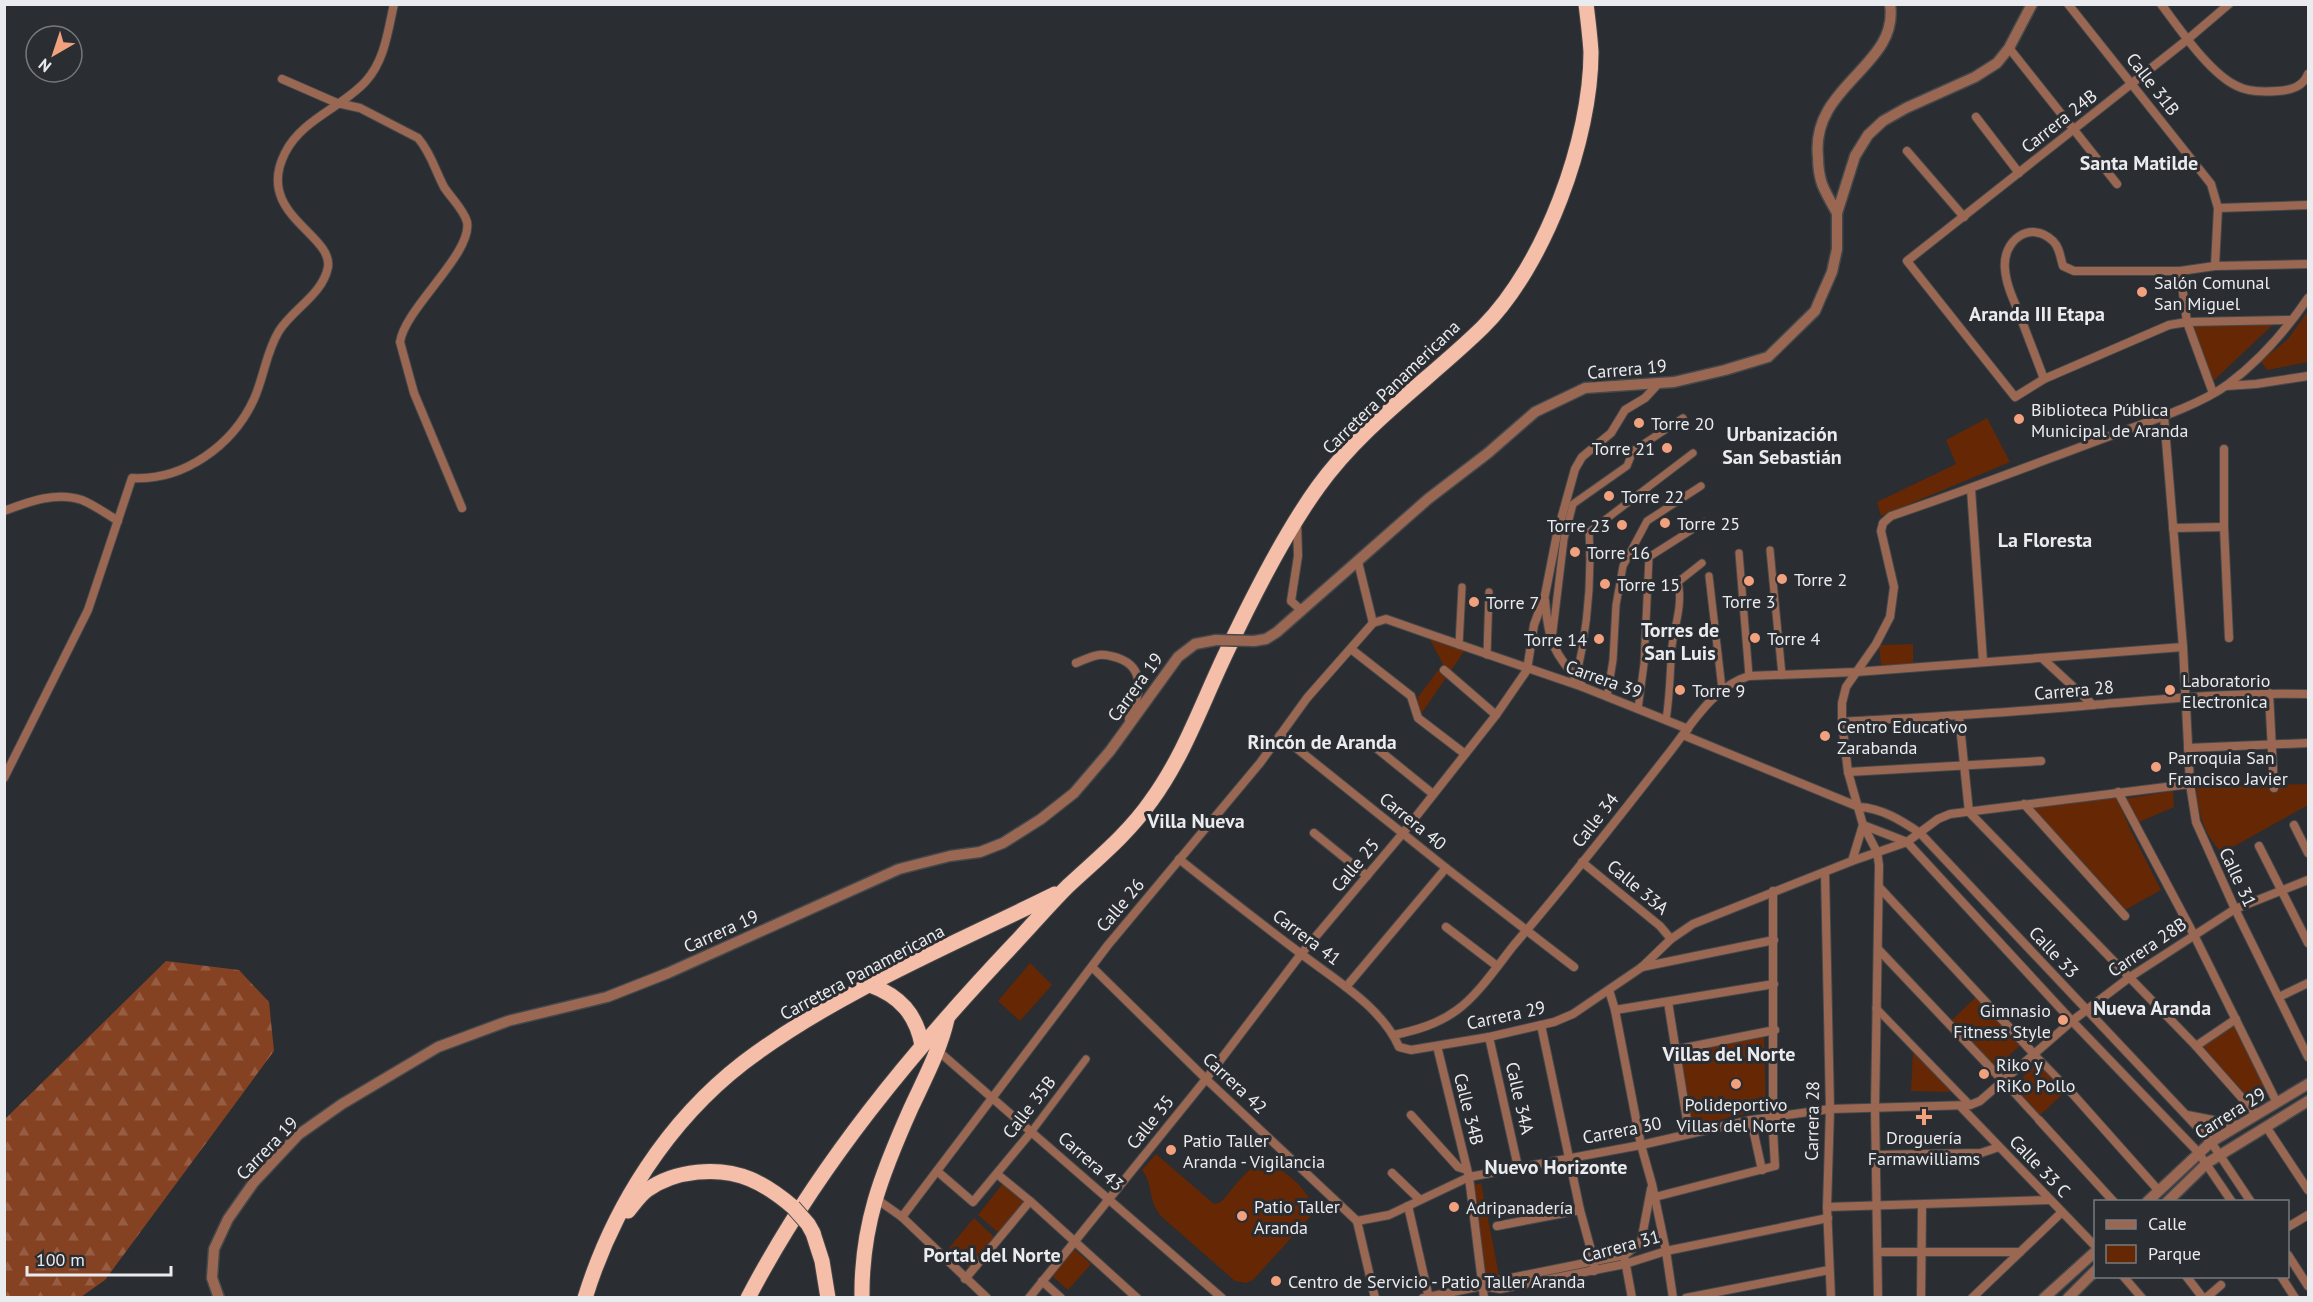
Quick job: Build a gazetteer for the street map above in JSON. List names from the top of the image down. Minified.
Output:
{"streets":{"highway":["Carretera Panamericana"],"street":["Calle 31B","Carrera 24B","Carrera 19","Carrera 39","Carrera 28","Calle 34","Carrera 40","Calle 25","Calle 31","Calle 33A","Calle 26","Carrera 41","Carrera 28B","Calle 33","Carrera 29","Carrera 42","Calle 34A","Calle 35B","Calle 34B","Calle 35","Carrera 30","Carrera 43","Calle 33 C","Carrera 31"]},"crossings":[["Calle 31B","Carrera 24B"],["Carretera Panamericana","Carrera 43"],["Carrera 39","Calle 34"],["Carrera 39","Calle 25"],["Carrera 39","Calle 26"],["Carrera 39","Calle 33"],["Carrera 28","Calle 31"],["Carrera 28","Carrera 30"],["Carrera 28","Carrera 31"],["Calle 34","Carrera 40"],["Calle 34","Calle 33A"],["Calle 34","Carrera 41"],["Carrera 40","Calle 25"],["Carrera 40","Calle 26"],["Calle 25","Carrera 41"],["Calle 25","Carrera 42"],["Calle 25","Calle 35"],["Calle 31","Carrera 28B"],["Calle 26","Carrera 41"],["Calle 26","Carrera 42"],["Calle 26","Calle 35B"],["Calle 26","Carrera 43"],["Carrera 41","Carrera 29"],["Carrera 28B","Calle 33"],["Carrera 28B","Carrera 30"],["Carrera 28B","Calle 33 C"],["Calle 33","Carrera 29"],["Carrera 29","Calle 34A"],["Carrera 29","Calle 34B"],["Carrera 42","Calle 35"],["Carrera 42","Carrera 30"],["Calle 34A","Carrera 30"],["Calle 35B","Carrera 43"],["Calle 34B","Carrera 30"],["Calle 34B","Carrera 31"],["Calle 35","Carrera 43"],["Carrera 30","Calle 33 C"]],"districts":["Santa Matilde","Aranda III Etapa","Urbanización San Sebastián","La Floresta","Torres de San Luis","Rincón de Aranda","Villa Nueva","Nueva Aranda","Villas del Norte","Nuevo Horizonte","Portal del Norte"],"places":{"other":["Salón Comunal San Miguel","Biblioteca Pública Municipal de Aranda","Torre 20","Torre 21","Torre 22","Torre 25","Torre 23","Torre 16","Torre 2","Torre 3","Torre 15","Torre 7","Torre 4","Torre 14","Torre 9","Laboratorio Electronica","Centro Educativo Zarabanda","Parroquia San Francisco Javier","Gimnasio Fitness Style","Riko y RiKo Pollo","Polideportivo Villas del Norte","Patio Taller Aranda - Vigilancia","Adripanadería","Patio Taller Aranda","Centro de Servicio - Patio Taller Aranda"],"health":["Droguería Farmawilliams"]},"legend":["Calle","Parque"],"scale_bar":"100 m","north":"bottom left"}
